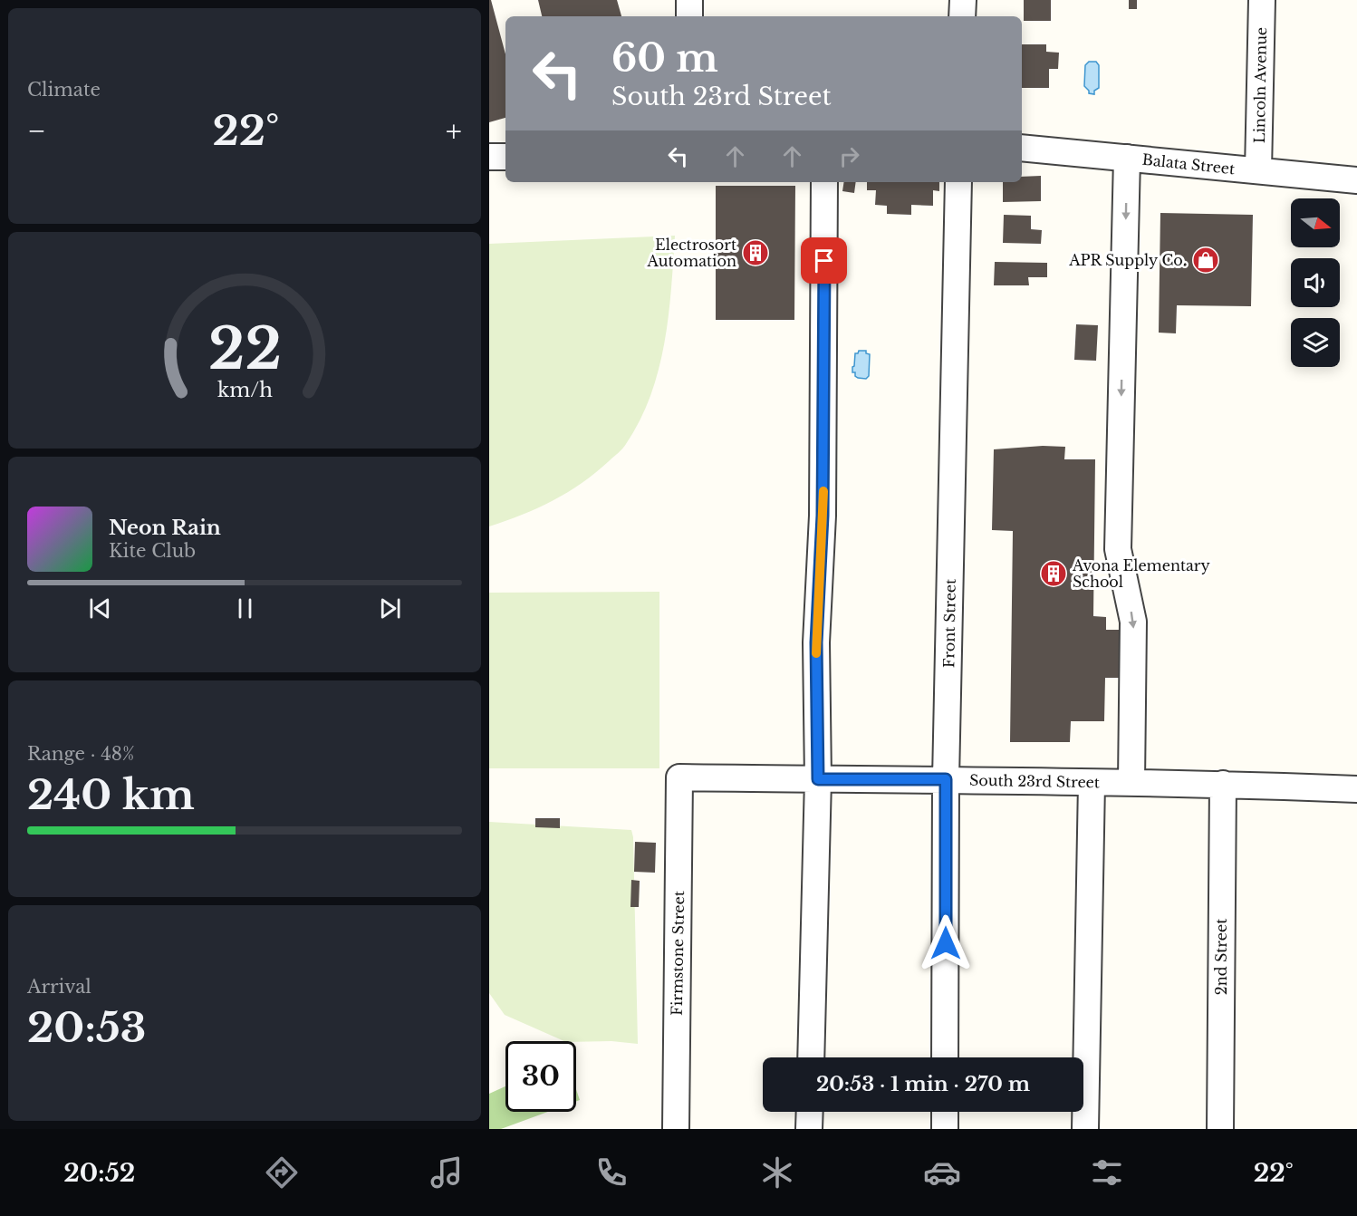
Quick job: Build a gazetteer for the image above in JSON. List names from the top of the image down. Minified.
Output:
{"streets":{"street":["Lincoln Avenue","Balata Street","Front Street","South 23rd Street","Firmstone Street","2nd Street"]},"crossings":[["Lincoln Avenue","Balata Street"],["Front Street","South 23rd Street"],["South 23rd Street","Firmstone Street"],["South 23rd Street","2nd Street"]],"places":{"building":["Electrosort Automation","Avona Elementary School"],"shop":["APR Supply Co."]},"north":"right","page":{"tile":["Climate",["Range · 48%","240 km"],["Arrival","20:53"]],"turn":["60 m","South 23rd Street"],"heat":["−","22°","+"],"song":["Neon Rain","Kite Club"],"limit":"30","trip":"20:53 · 1 min · 270 m","tabs":["20:52","22°"],"gauge":["22","km/h"]}}
